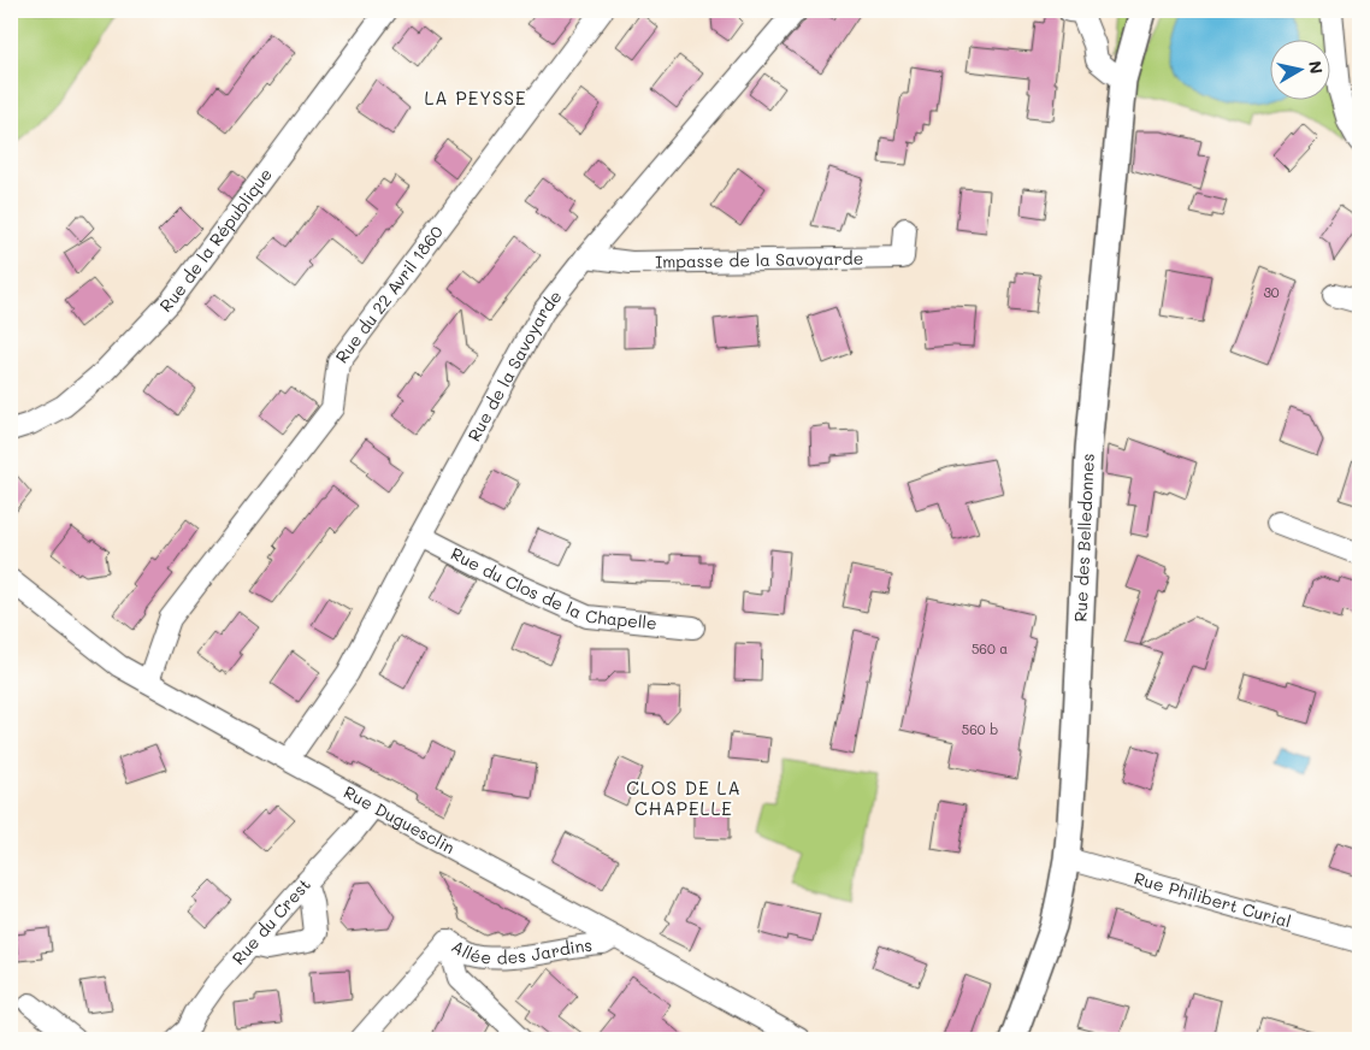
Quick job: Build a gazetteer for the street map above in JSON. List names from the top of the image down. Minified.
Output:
{"streets":{"main road":["Rue des Belledonnes"],"street":["Rue de la République","Impasse de la Savoyarde","Rue du 22 Avril 1860","Rue de la Savoyarde","Rue du Clos de la Chapelle","Rue Duguesclin","Rue Philibert Curial","Rue du Crest","Allée des Jardins"]},"crossings":[["Impasse de la Savoyarde","Rue de la Savoyarde"],["Rue du 22 Avril 1860","Rue Duguesclin"],["Rue de la Savoyarde","Rue du Clos de la Chapelle"],["Rue de la Savoyarde","Rue Duguesclin"],["Rue des Belledonnes","Rue Philibert Curial"],["Rue Duguesclin","Rue du Crest"],["Rue Duguesclin","Allée des Jardins"]],"districts":["LA PEYSSE","CLOS DE LA CHAPELLE"],"house_numbers":["30","560 a","560 b"],"north":"right"}
